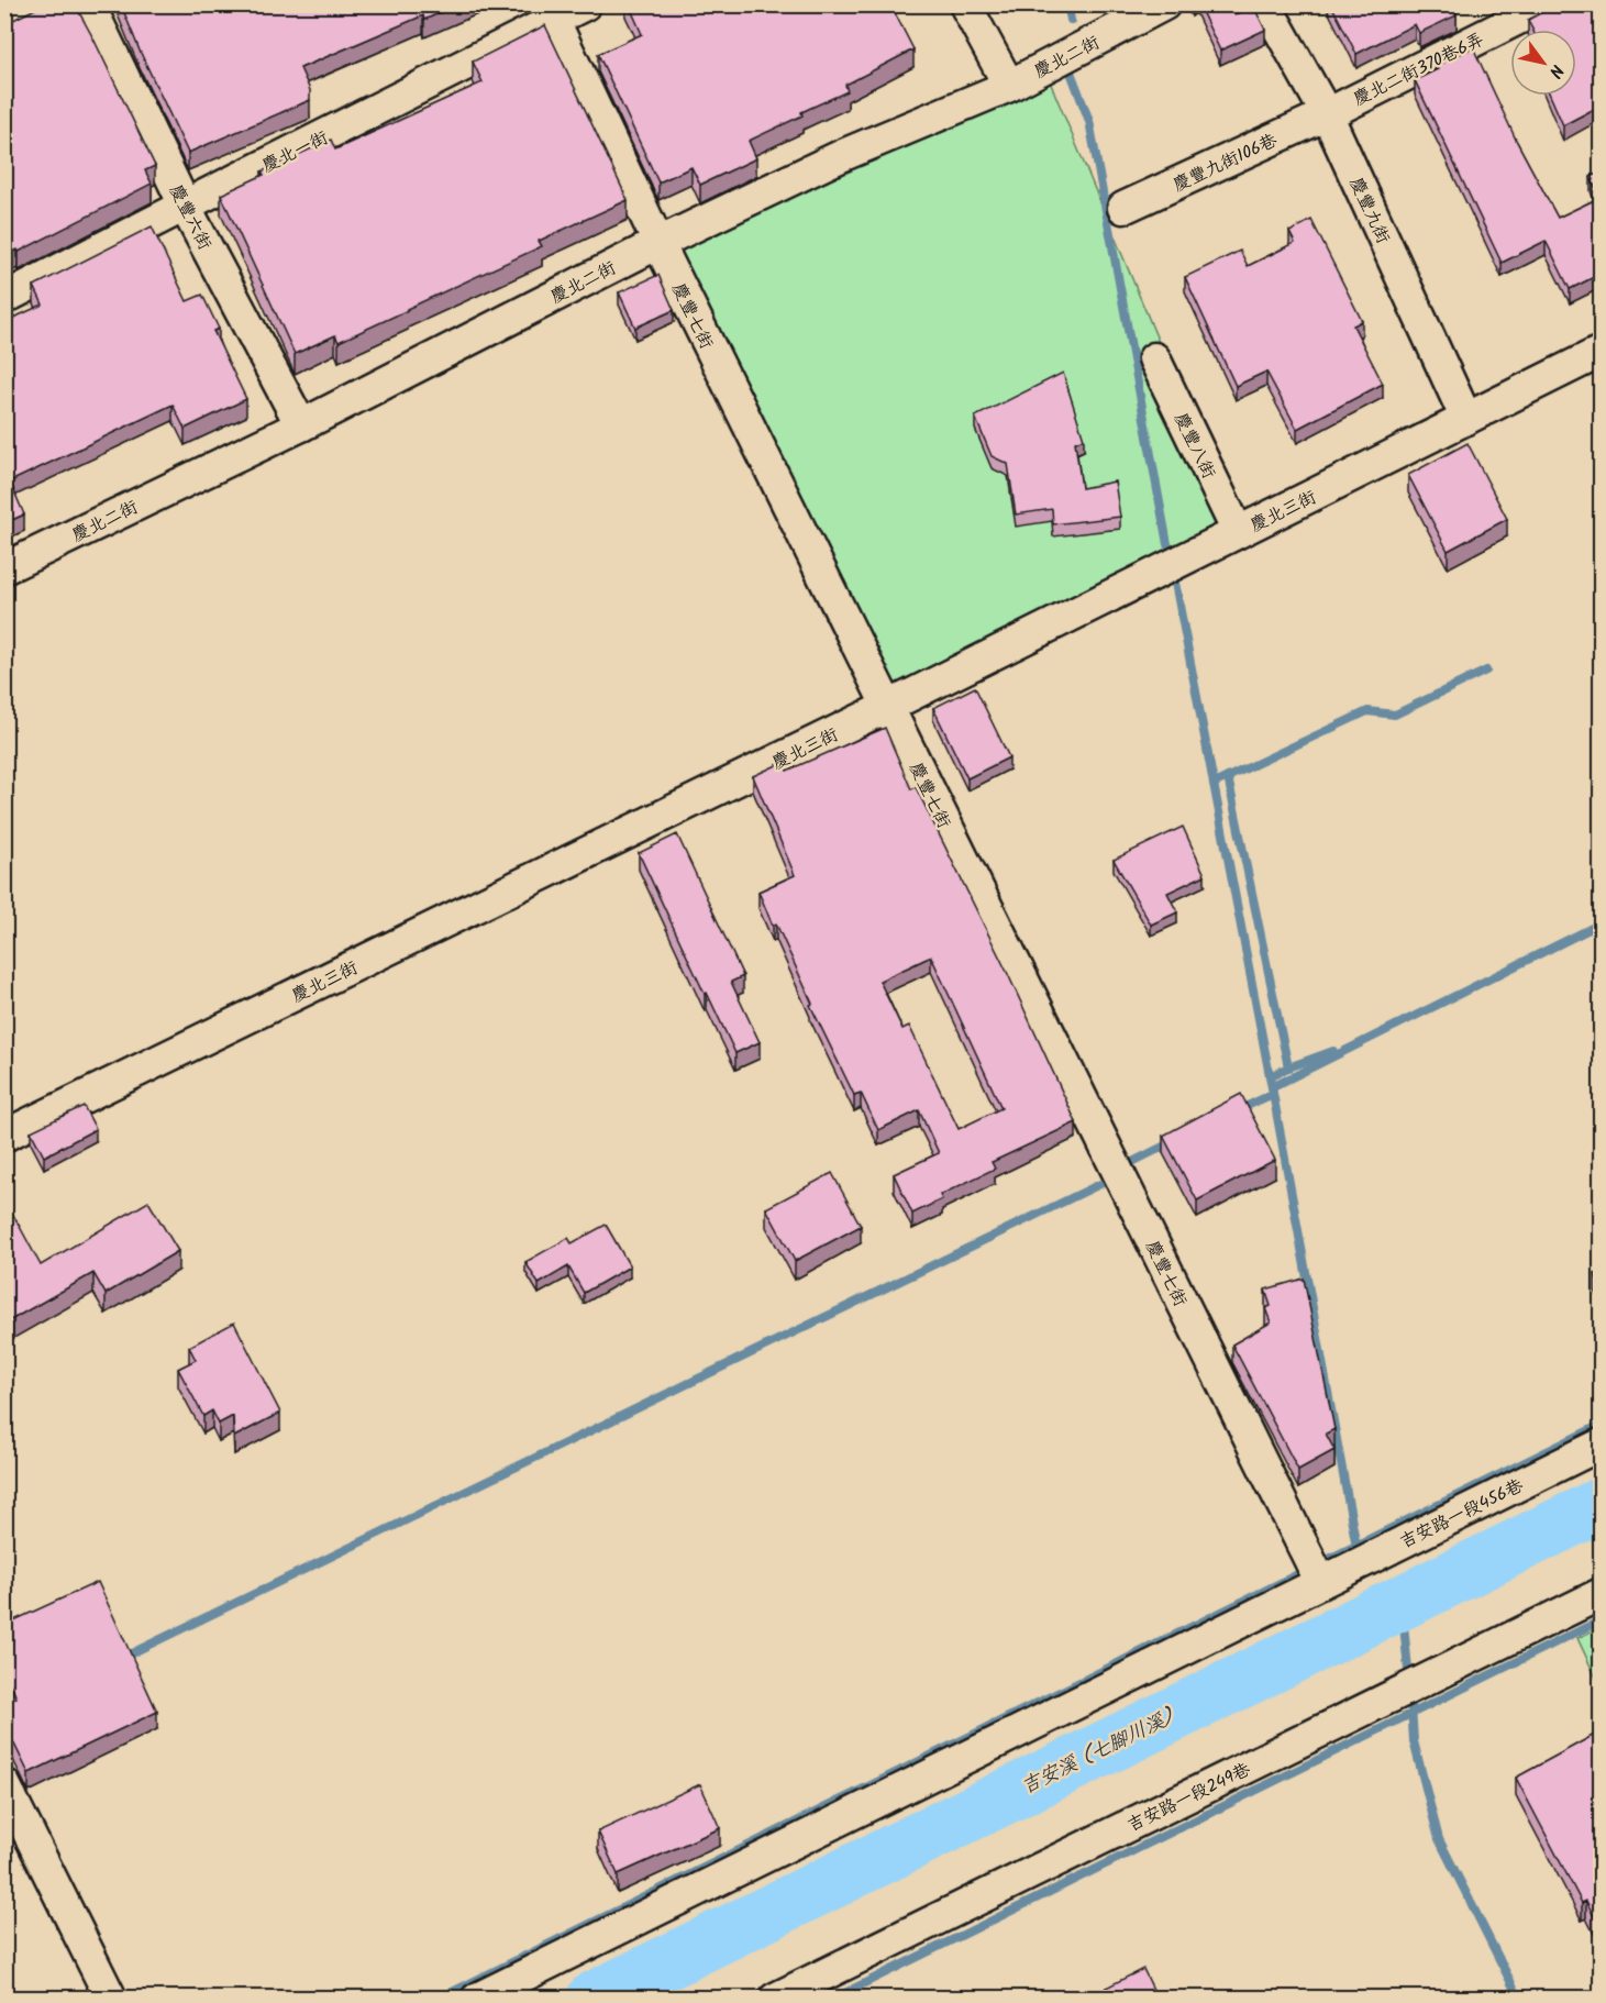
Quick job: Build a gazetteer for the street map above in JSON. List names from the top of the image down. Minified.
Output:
{"streets":{"street":["慶北二街","慶北二街370巷6弄","慶北一街","慶豐九街106巷","慶豐九街","慶豐六街","慶豐七街","慶豐八街","慶北三街","吉安路一段456巷","吉安路一段249巷"]},"crossings":[["慶北二街","慶豐六街"],["慶北二街","慶豐七街"],["慶北二街370巷6弄","慶豐九街106巷"],["慶北二街370巷6弄","慶豐九街"],["慶北一街","慶豐六街"],["慶北一街","慶豐七街"],["慶豐九街106巷","慶豐九街"],["慶豐九街","慶北三街"],["慶豐七街","慶北三街"],["慶豐七街","吉安路一段456巷"],["慶豐八街","慶北三街"]],"water":["吉安溪 (七腳川溪)"],"north":"bottom right"}
